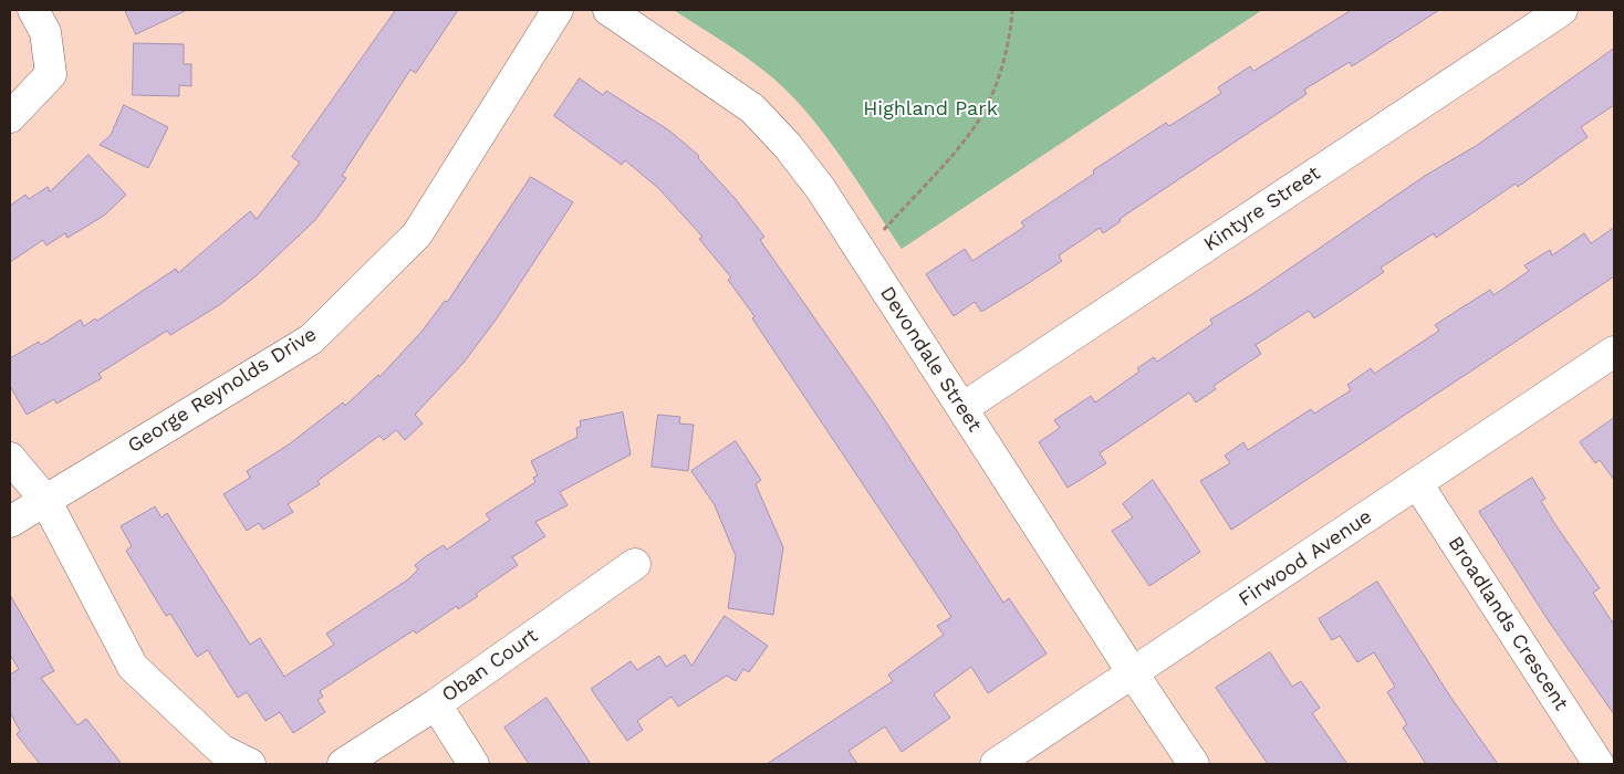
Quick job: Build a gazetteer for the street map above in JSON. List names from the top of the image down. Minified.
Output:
{"streets":{"street":["Kintyre Street","Devondale Street","George Reynolds Drive","Firwood Avenue","Broadlands Crescent","Oban Court"]},"crossings":[["Kintyre Street","Devondale Street"],["Devondale Street","Firwood Avenue"],["Firwood Avenue","Broadlands Crescent"]],"parks":["Highland Park"]}
